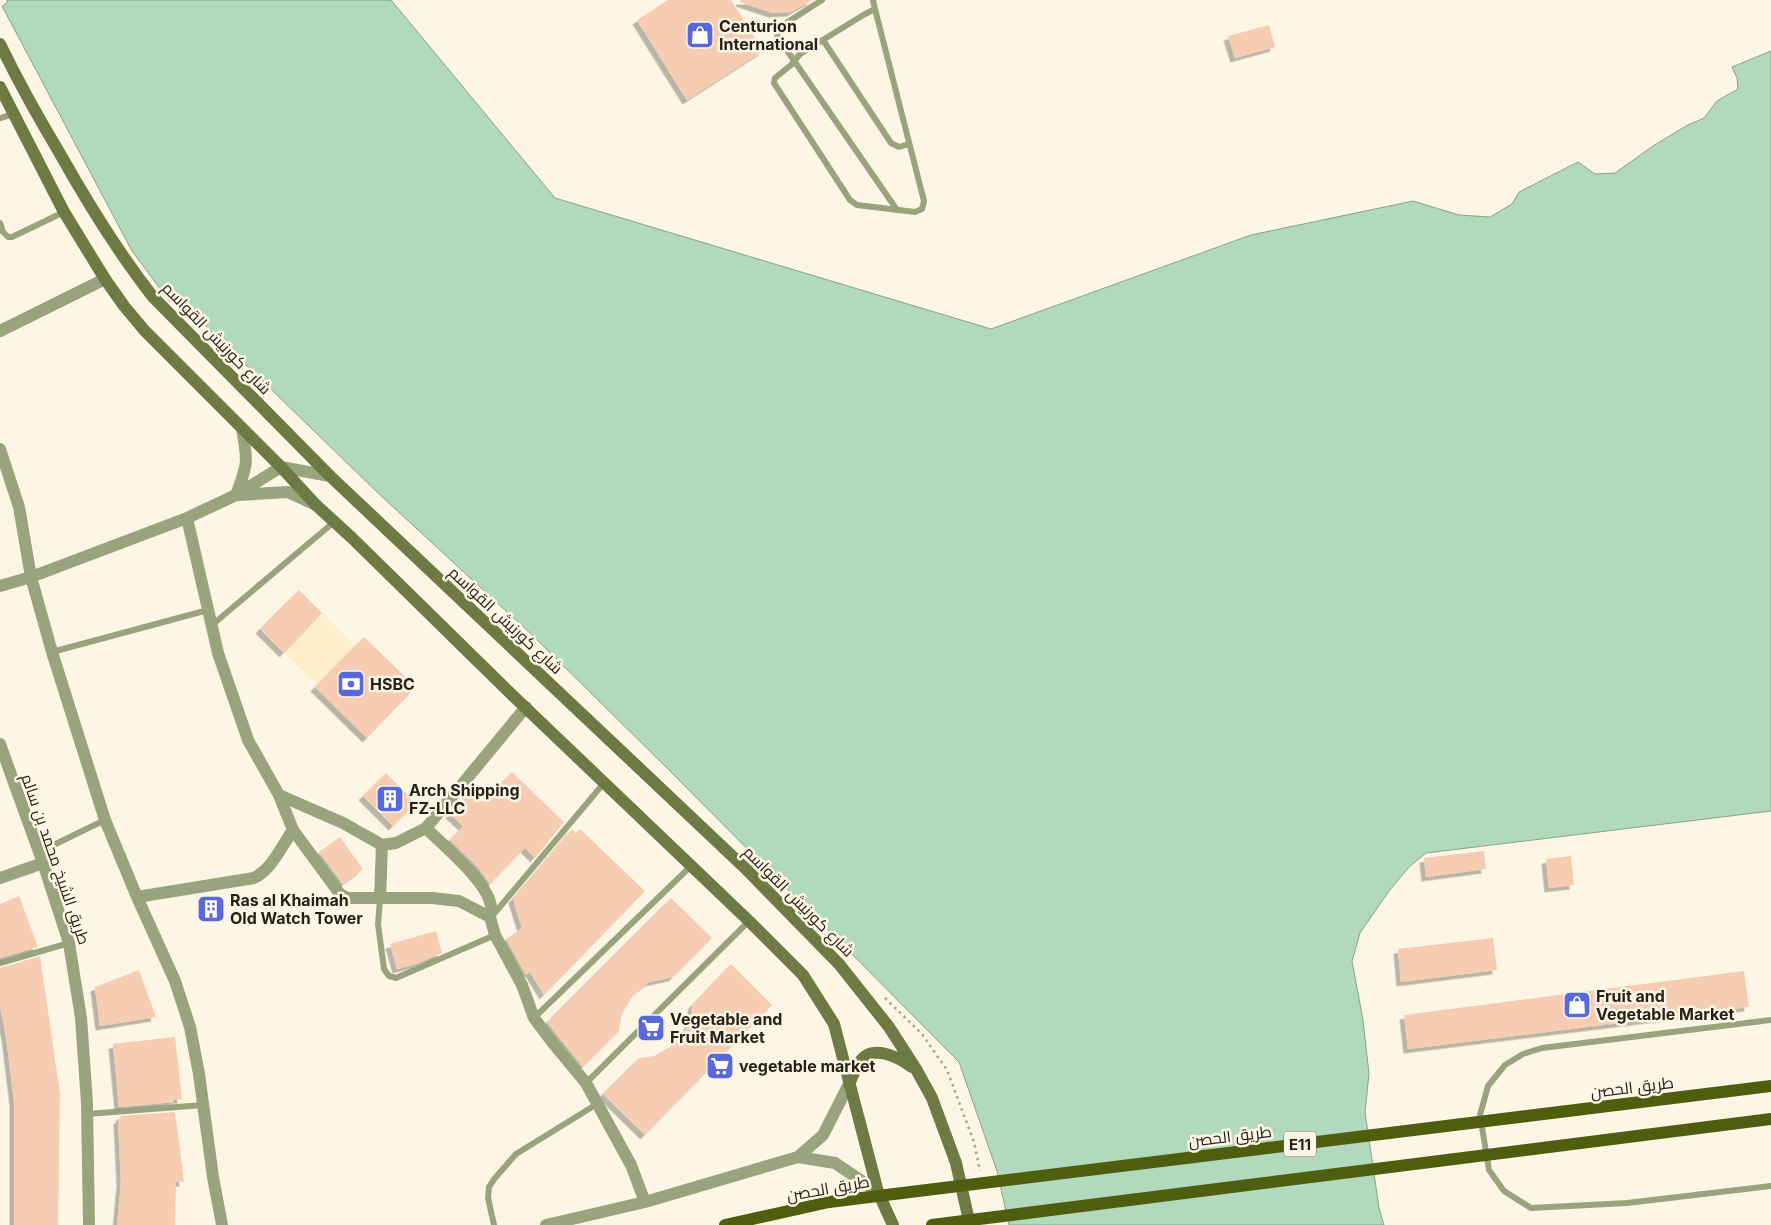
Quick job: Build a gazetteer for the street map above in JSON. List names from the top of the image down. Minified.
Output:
{"streets":{"main road":["شارع كورنيش القواسم","طريق الحصن","E11"],"street":["طريق الشيخ محمد بن سالم"]},"places":{"shop":["Centurion International","Fruit and Vegetable Market"],"bank":["HSBC"],"building":["Arch Shipping FZ-LLC","Ras al Khaimah Old Watch Tower"],"supermarket":["Vegetable and Fruit Market","vegetable market"]}}
